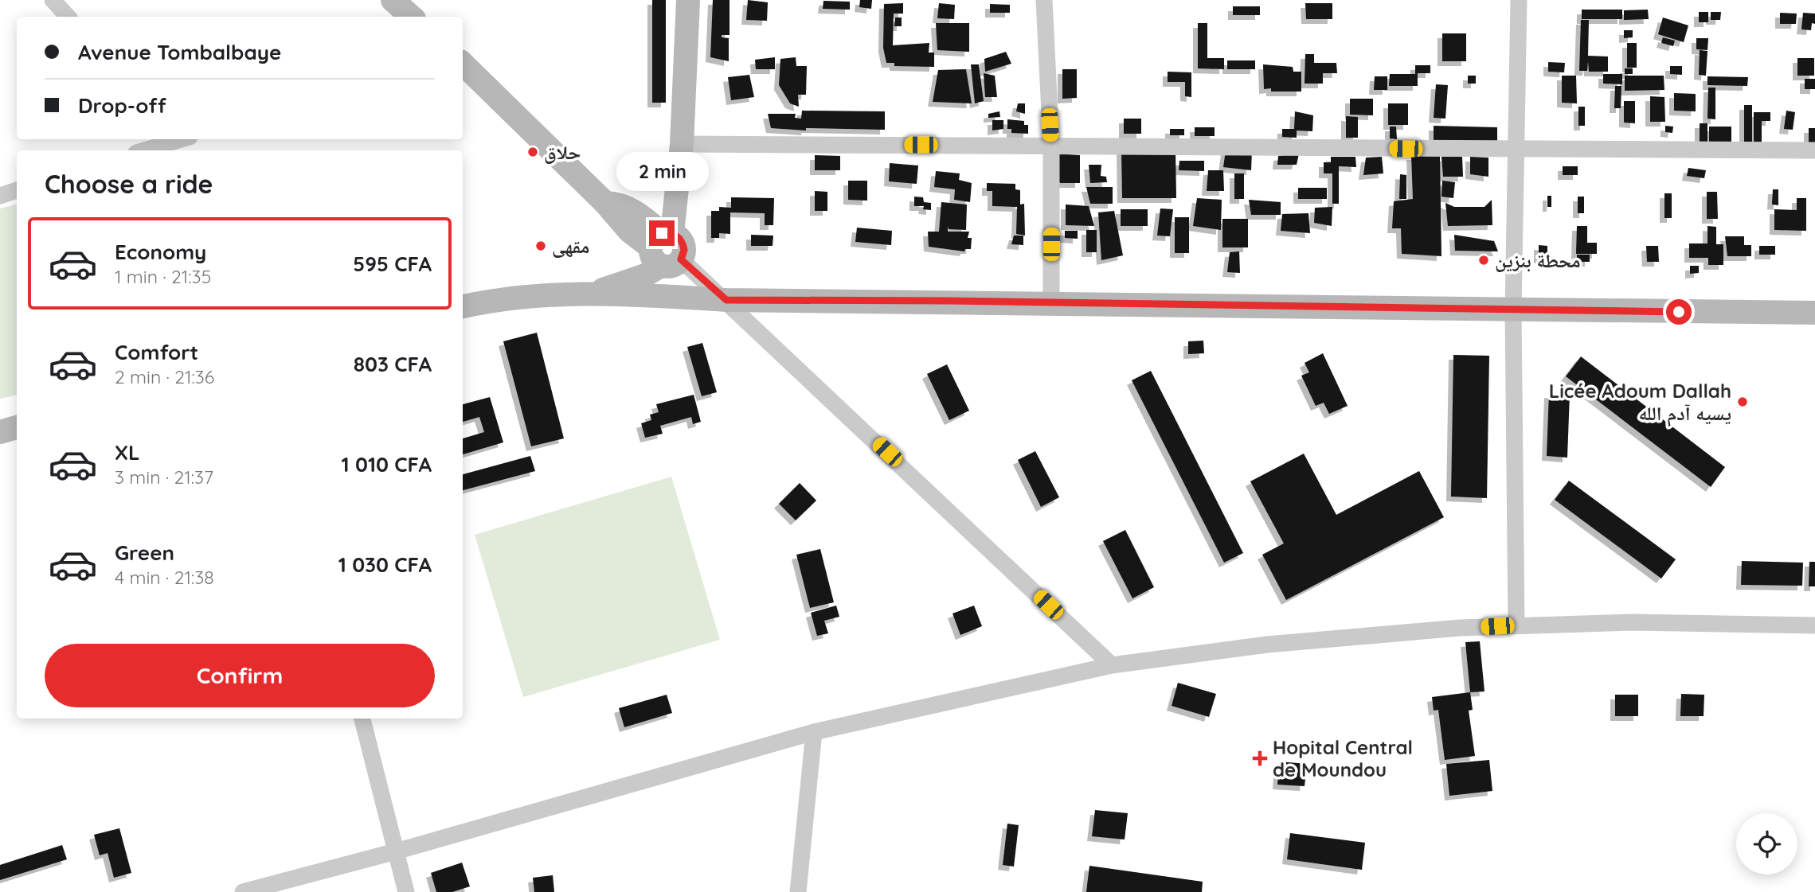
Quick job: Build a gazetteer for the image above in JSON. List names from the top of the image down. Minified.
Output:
{"places":{"other":["حلاق","مقهى","محطة بنزين","Licée Adoum Dallah يسيه آدم الله"],"health":["Hopital Central de Moundou"]},"page":{"banner":["Avenue Tombalbaye","Drop-off"],"heading":"Choose a ride","bubble":"2 min","list":[{"name":"Economy","note":"1 min · 21:35","value":"595 CFA"},{"name":"Comfort","note":"2 min · 21:36","value":"803 CFA"},{"name":"XL","note":"3 min · 21:37","value":"1 010 CFA"},{"name":"Green","note":"4 min · 21:38","value":"1 030 CFA"}],"buttons":"Confirm"}}
